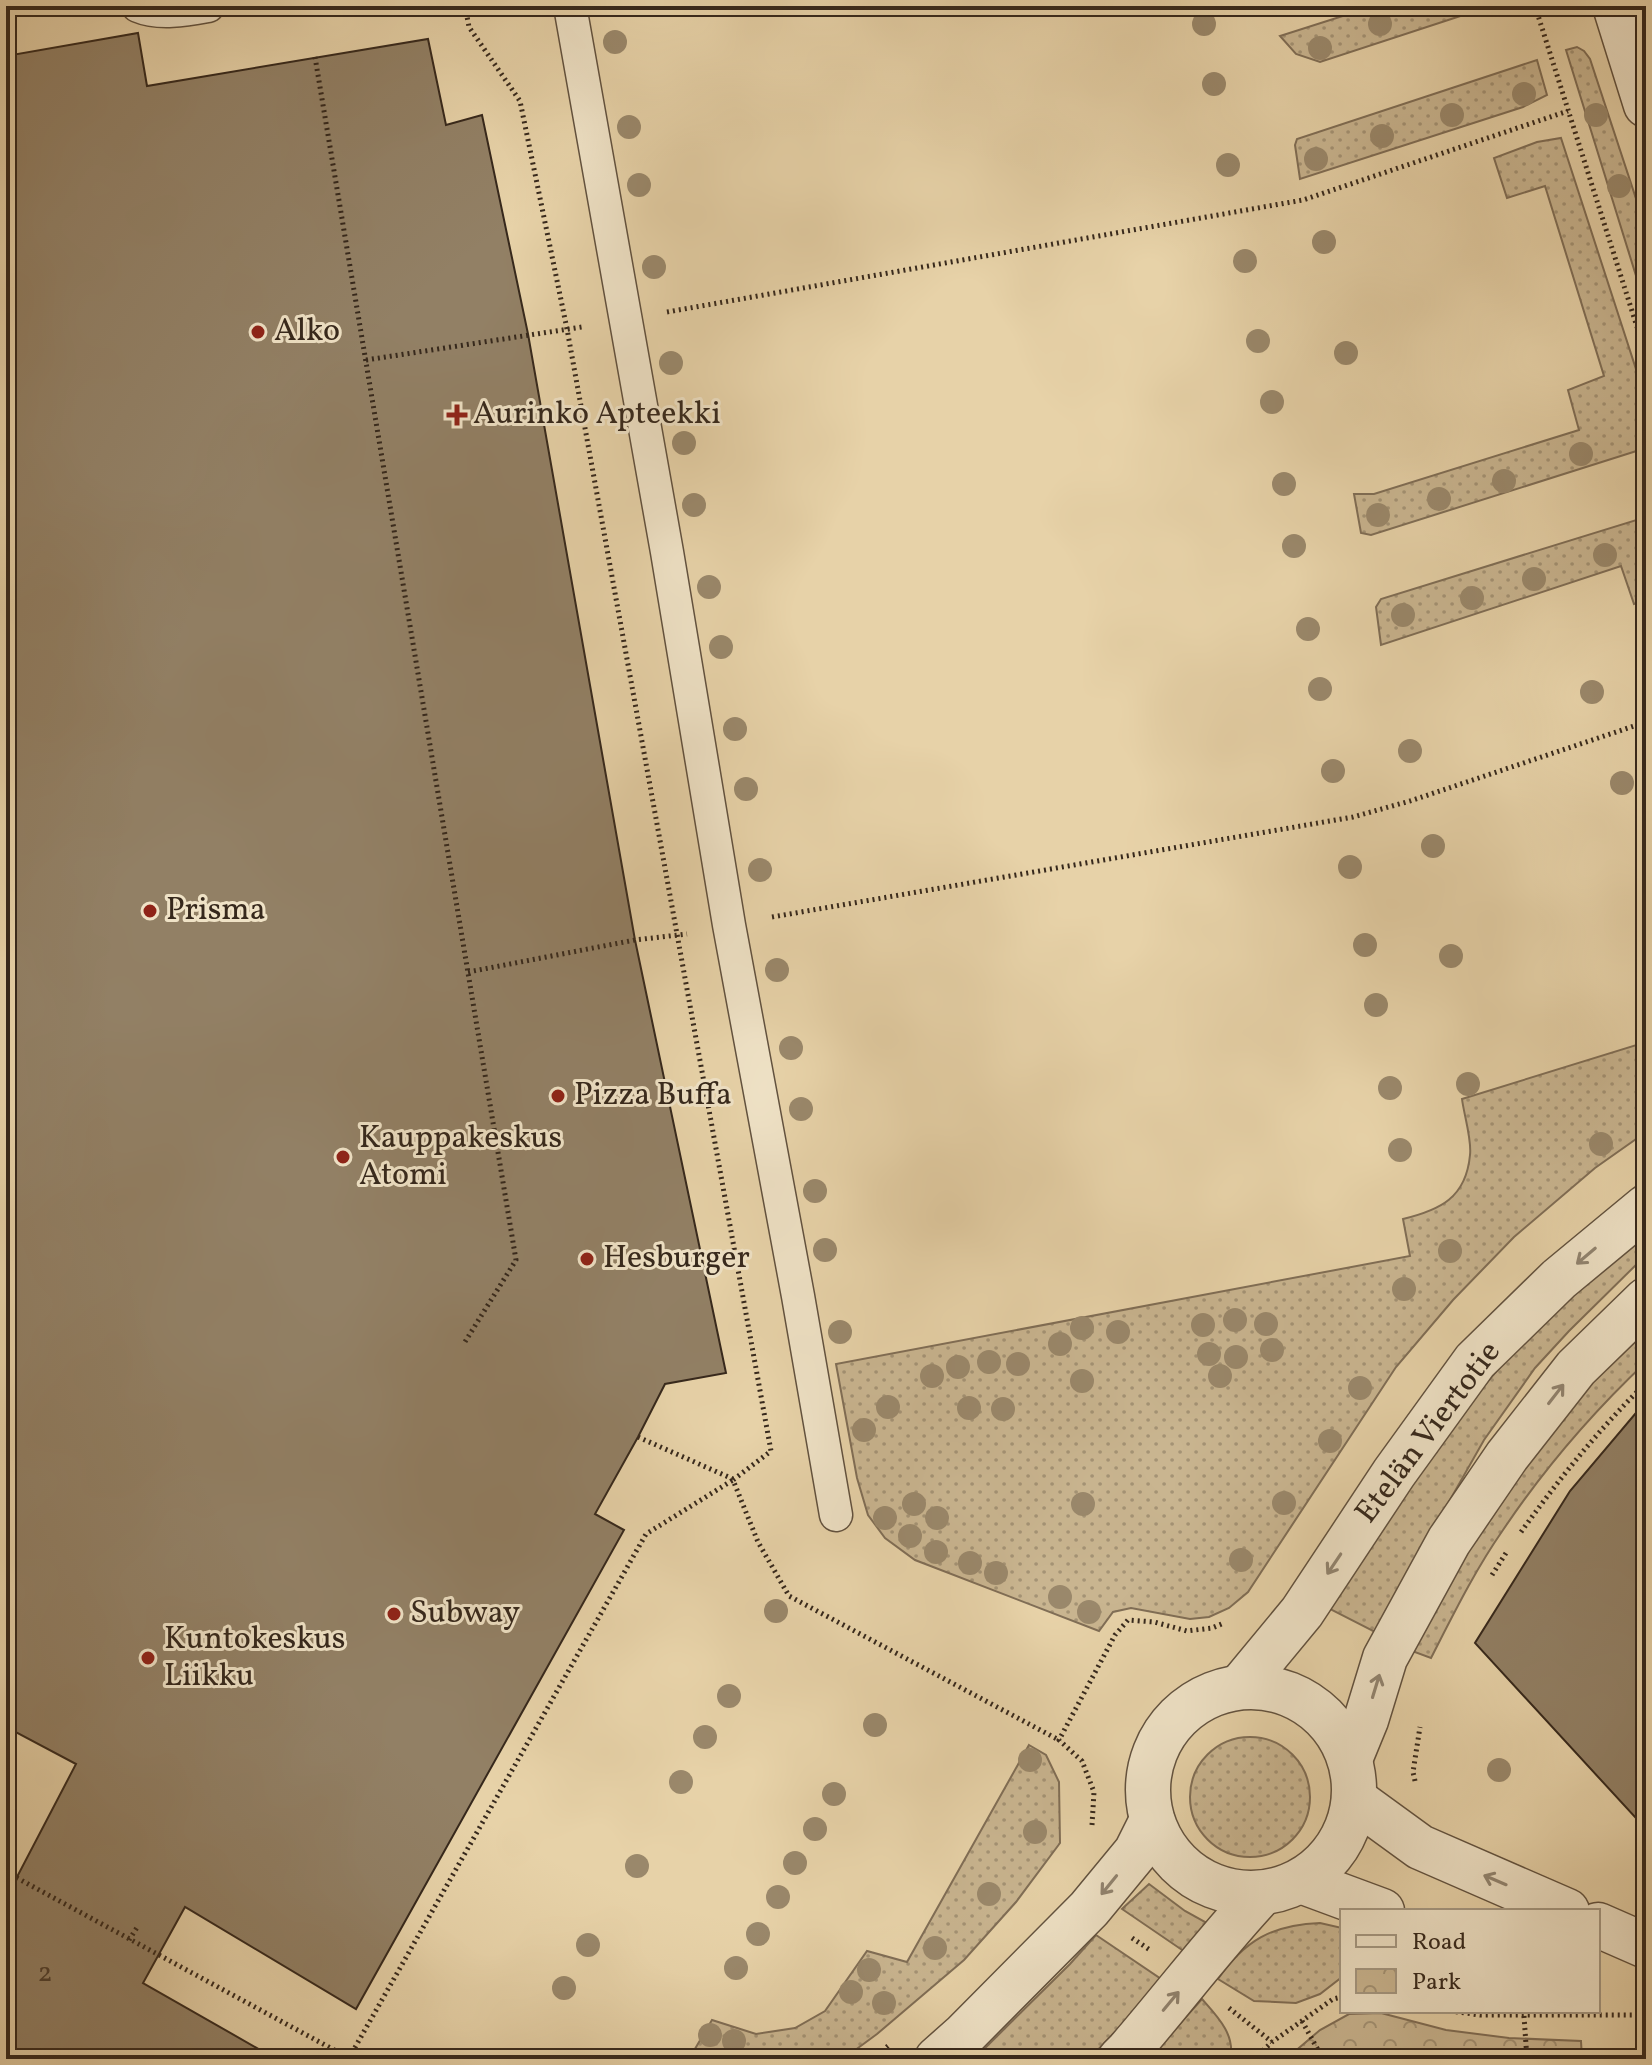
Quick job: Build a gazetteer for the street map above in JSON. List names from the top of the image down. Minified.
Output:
{"streets":{"street":["Etelän Viertotie"]},"places":{"other":["Alko","Prisma","Pizza Buffa","Kauppakeskus Atomi","Hesburger","Subway","Kuntokeskus Liikku"],"health":["Aurinko Apteekki"]},"house_numbers":["2"],"legend":["Road","Park"]}
